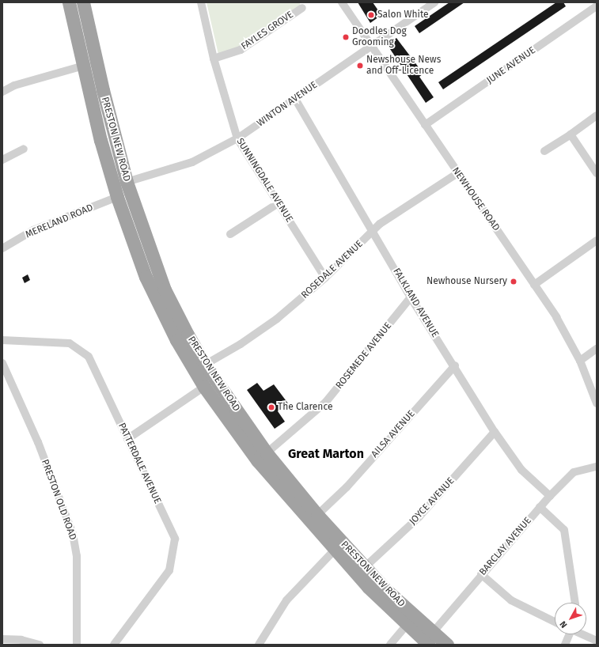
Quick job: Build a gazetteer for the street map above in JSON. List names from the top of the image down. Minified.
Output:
{"streets":{"highway":["PRESTON NEW ROAD"],"street":["FAYLES GROVE","JUNE AVENUE","WINTON AVENUE","SUNNINGDALE AVENUE","NEWHOUSE ROAD","MERELAND ROAD","ROSEDALE AVENUE","FALKLAND AVENUE","ROSEMEDE AVENUE","AILSA AVENUE","PATTERDALE AVENUE","PRESTON OLD ROAD","JOYCE AVENUE","BARCLAY AVENUE"]},"crossings":[["FAYLES GROVE","SUNNINGDALE AVENUE"],["JUNE AVENUE","NEWHOUSE ROAD"],["WINTON AVENUE","PRESTON NEW ROAD"],["WINTON AVENUE","SUNNINGDALE AVENUE"],["WINTON AVENUE","NEWHOUSE ROAD"],["WINTON AVENUE","FALKLAND AVENUE"],["PRESTON NEW ROAD","MERELAND ROAD"],["PRESTON NEW ROAD","ROSEDALE AVENUE"],["PRESTON NEW ROAD","ROSEMEDE AVENUE"],["PRESTON NEW ROAD","AILSA AVENUE"],["PRESTON NEW ROAD","JOYCE AVENUE"],["PRESTON NEW ROAD","BARCLAY AVENUE"],["SUNNINGDALE AVENUE","ROSEDALE AVENUE"],["NEWHOUSE ROAD","ROSEDALE AVENUE"],["ROSEDALE AVENUE","FALKLAND AVENUE"],["FALKLAND AVENUE","ROSEMEDE AVENUE"],["FALKLAND AVENUE","AILSA AVENUE"],["FALKLAND AVENUE","JOYCE AVENUE"],["FALKLAND AVENUE","BARCLAY AVENUE"]],"districts":["Great Marton"],"places":["Salon White","Doodles Dog Grooming","Newshouse News and Off-Licence","Newhouse Nursery","The Clarence"],"north":"bottom left"}
